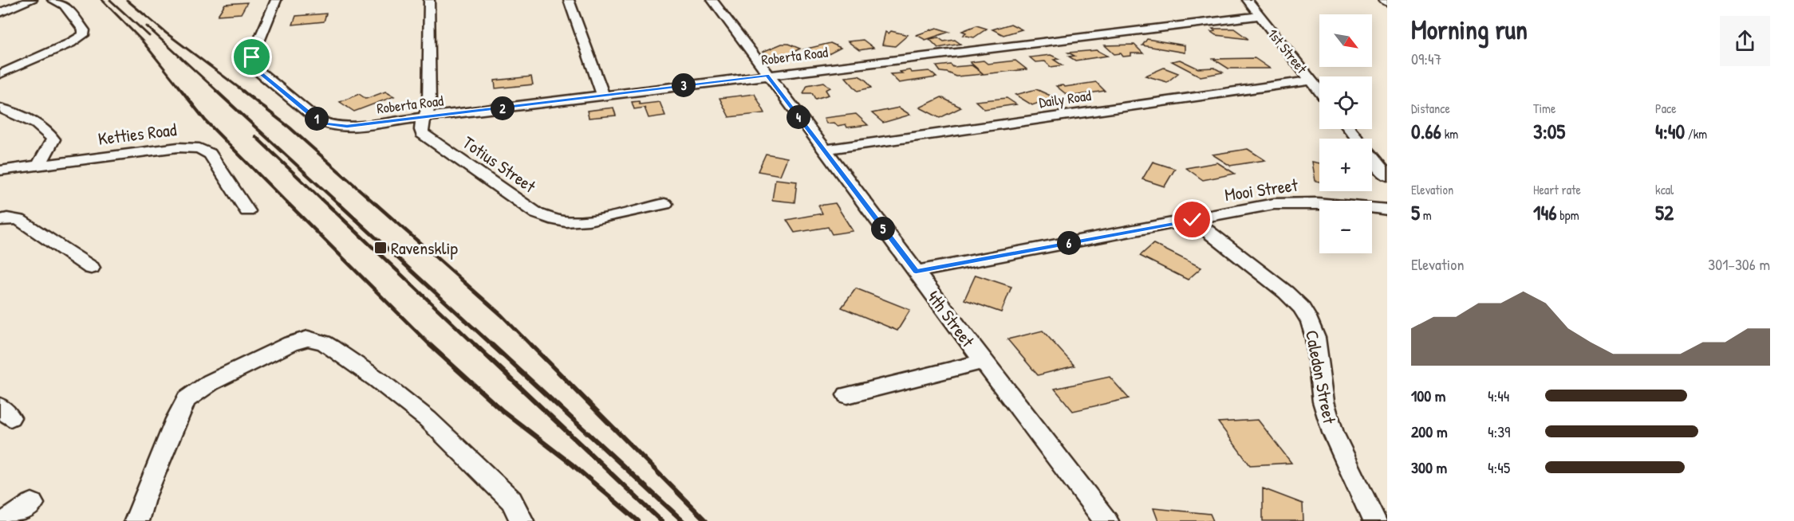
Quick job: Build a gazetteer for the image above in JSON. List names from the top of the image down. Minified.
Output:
{"streets":{"street":["1st Street","Roberta Road","Daily Road","Ketties Road","Totius Street","Mooi Street","4th Street","Caledon Street"]},"crossings":[["1st Street","Roberta Road"],["1st Street","Daily Road"],["Roberta Road","Totius Street"],["Roberta Road","4th Street"],["Daily Road","4th Street"],["Mooi Street","4th Street"],["Mooi Street","Caledon Street"]],"places":{"transit":["Ravensklip"]},"north":"bottom right","page":{"heading":["Morning run","09:47"],"map_buttons":["+","−"],"pins":["3","2","4","1","5","6"],"stats":[["Distance","0.66 km"],["Time","3:05"],["Pace","4:40 /km"],["Elevation","5 m"],["Heart rate","146 bpm"],["kcal","52"]],"chart":["Elevation","301–306 m"],"list":[{"name":"100 m","note":"4:44"},{"name":"200 m","note":"4:39"},{"name":"300 m","note":"4:45"}]}}
